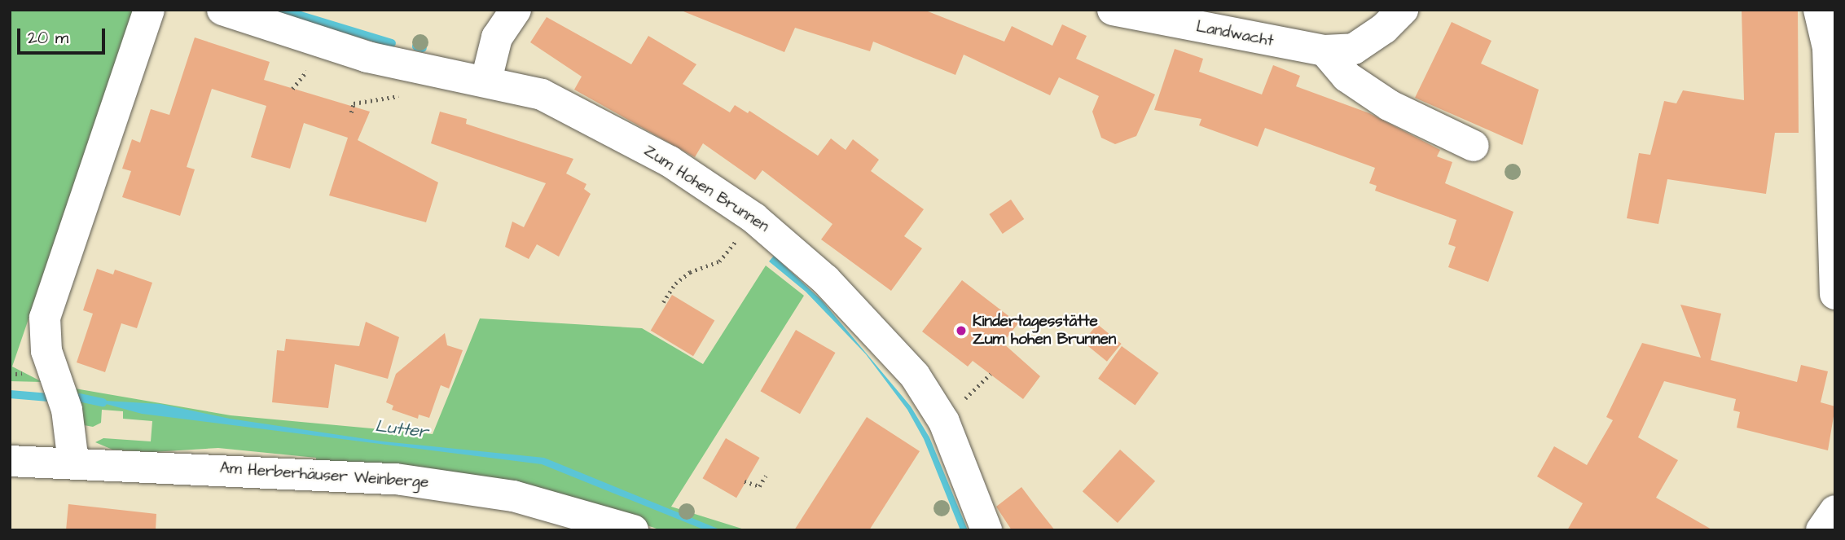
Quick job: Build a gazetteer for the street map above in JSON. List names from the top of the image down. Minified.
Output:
{"streets":{"street":["Landwacht","Zum Hohen Brunnen","Am Herberhäuser Weinberge"]},"water":["Lutter"],"places":["Kindertagesstätte Zum hohen Brunnen"],"scale_bar":"20 m"}
